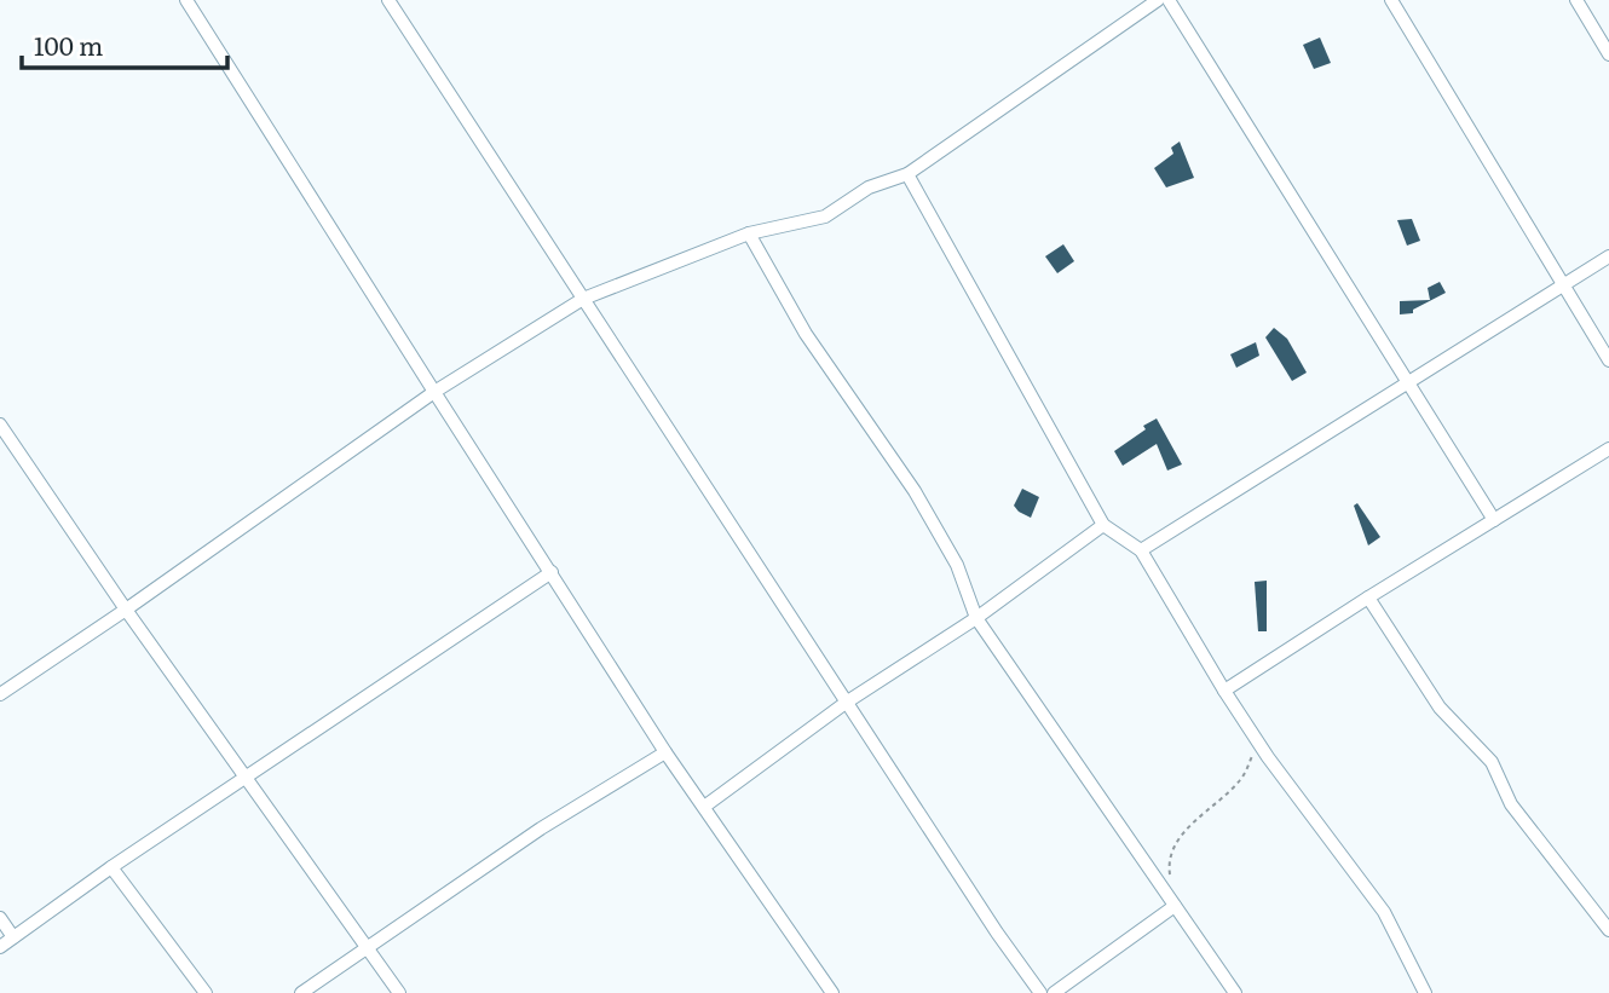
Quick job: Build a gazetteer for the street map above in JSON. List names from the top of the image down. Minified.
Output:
{"scale_bar":"100 m"}
